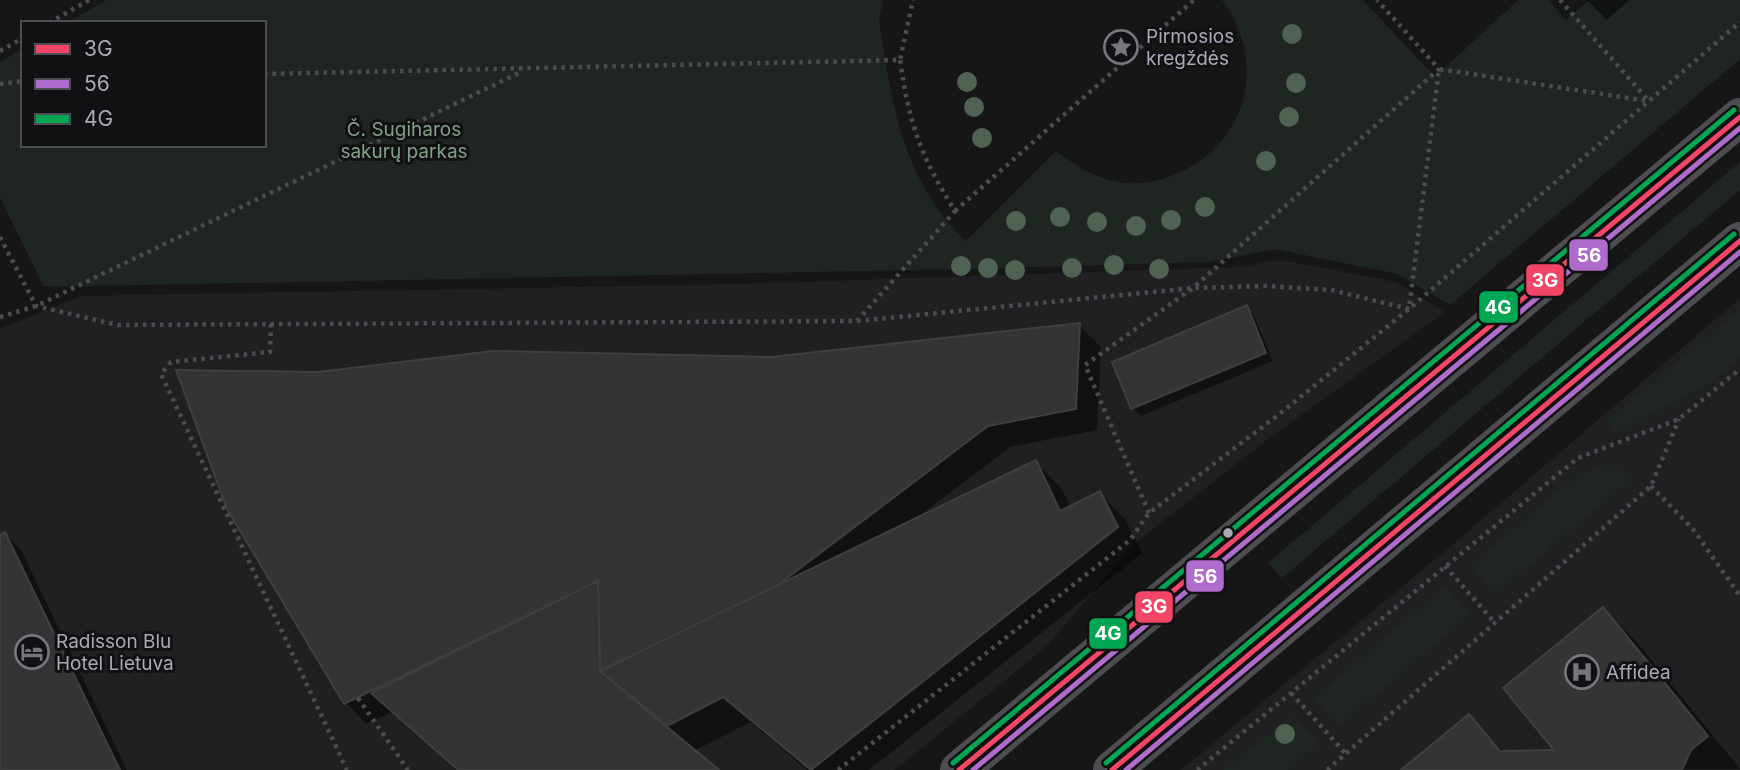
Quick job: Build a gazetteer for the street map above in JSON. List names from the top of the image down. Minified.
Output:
{"parks":["Č. Sugiharos sakurų parkas"],"places":{"place":["Pirmosios kregždės"],"hotel":["Radisson Blu Hotel Lietuva"],"hospital":["Affidea"]},"lines":["transit line 4G","transit line 3G","transit line 56"],"legend":["3G","56","4G"]}
